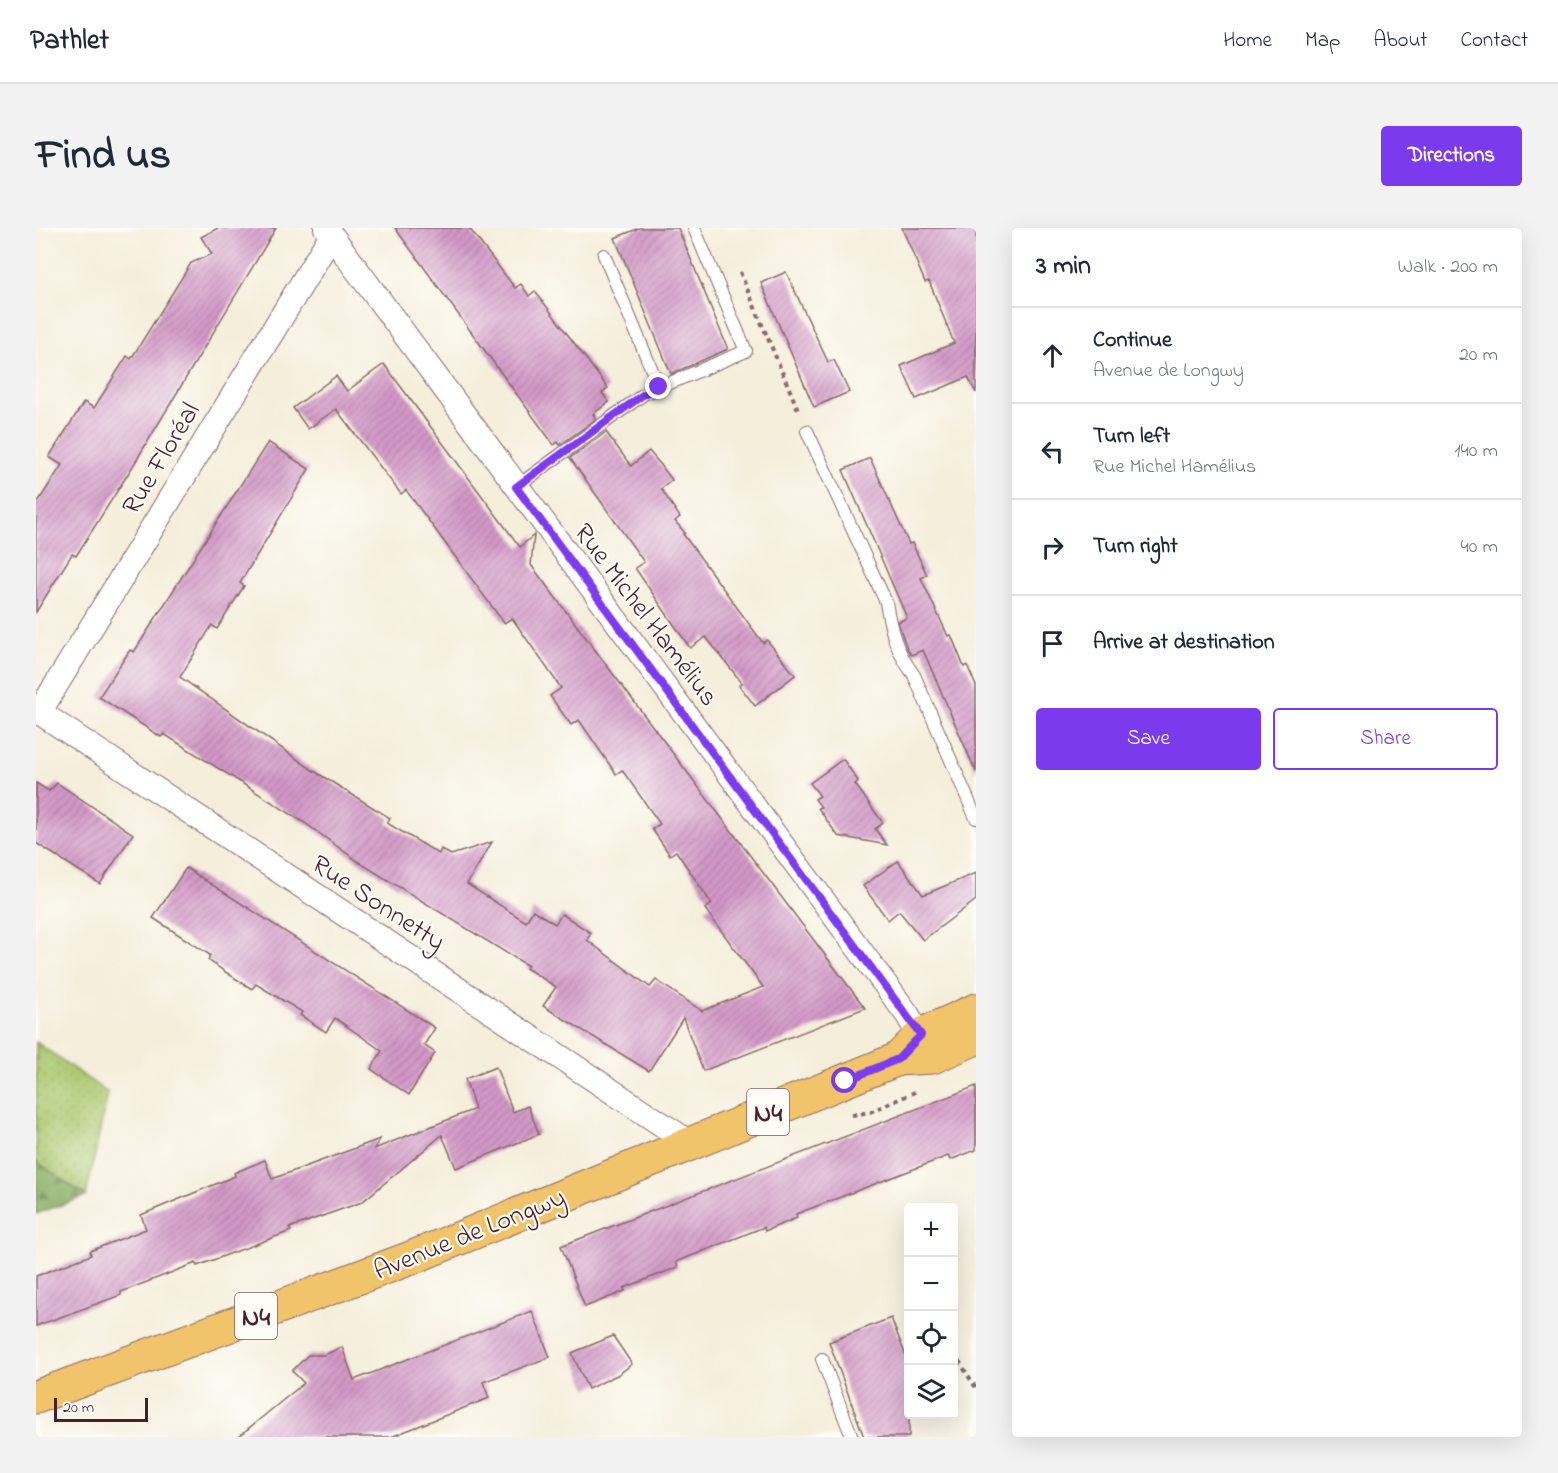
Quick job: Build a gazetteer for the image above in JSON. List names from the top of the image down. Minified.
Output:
{"streets":{"main road":["N4","Avenue de Longwy"],"street":["Rue Floréal","Rue Michel Hamélius","Rue Sonnetty"]},"crossings":[["Rue Floréal","Rue Michel Hamélius"],["Rue Floréal","Rue Sonnetty"],["Rue Michel Hamélius","Avenue de Longwy"],["Rue Sonnetty","Avenue de Longwy"]],"scale_bar":"20 m","page":{"header":"Pathlet","nav":["Home","Map","About","Contact"],"title":"Find us","buttons":["Directions",["Save","Share"]],"heading":["3 min","Walk · 200 m"],"list":[["Continue","Avenue de Longwy","20 m"],["Turn left","Rue Michel Hamélius","140 m"],["Turn right","40 m"],"Arrive at destination"],"map_buttons":["+","−"],"scale":"20 m"}}
